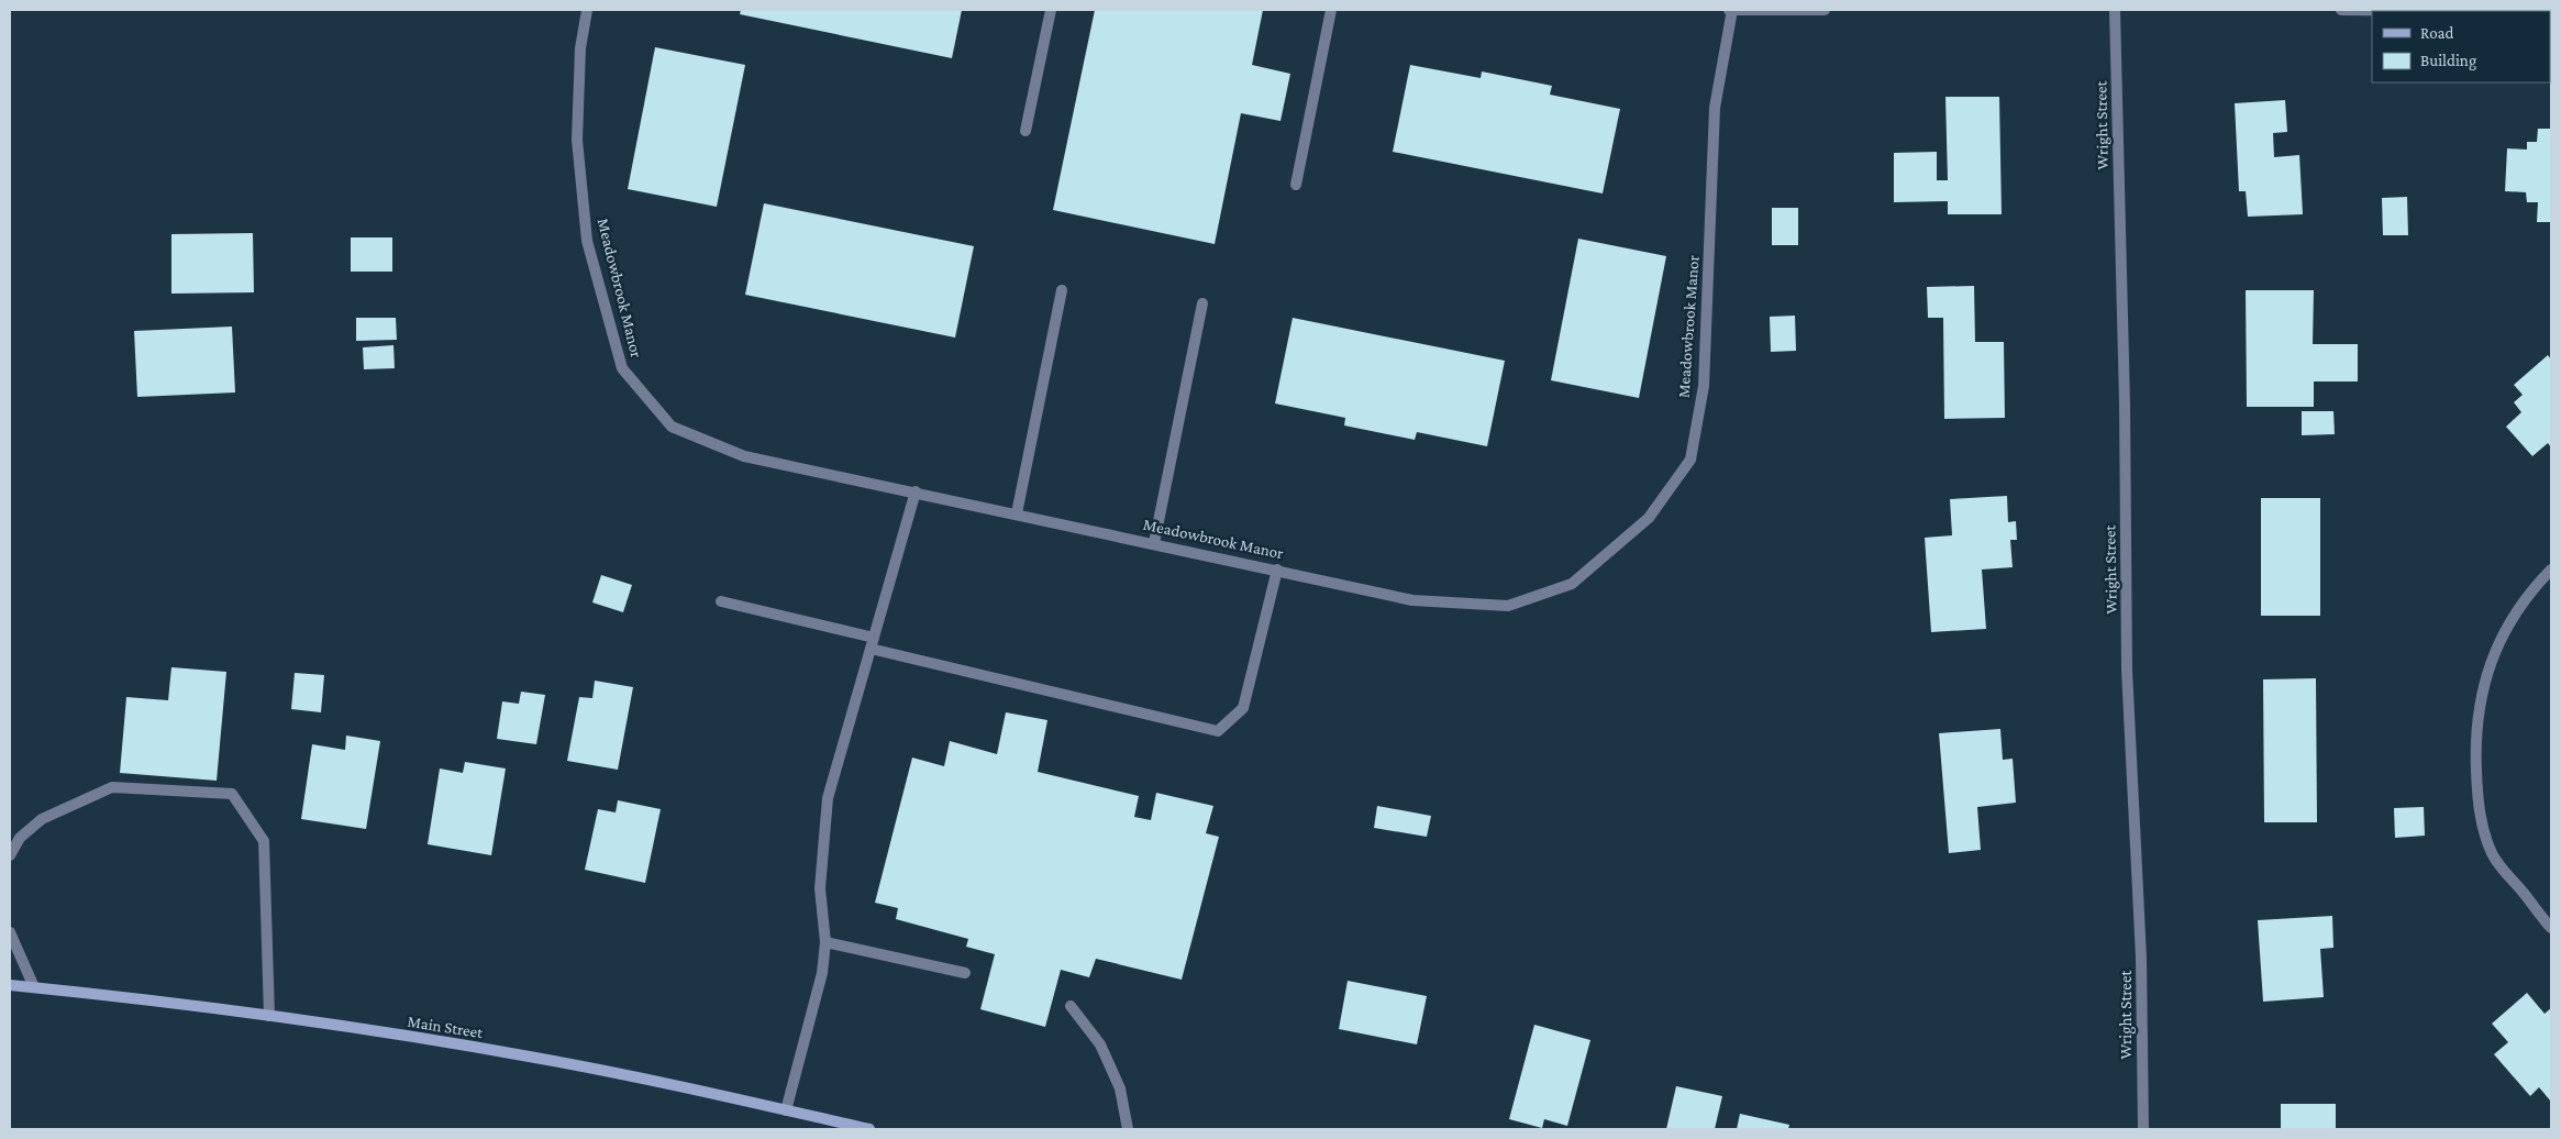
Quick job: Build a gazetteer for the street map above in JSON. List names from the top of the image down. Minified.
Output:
{"streets":{"main road":["Main Street"],"street":["Wright Street","Meadowbrook Manor"]},"legend":["Road","Building"]}
